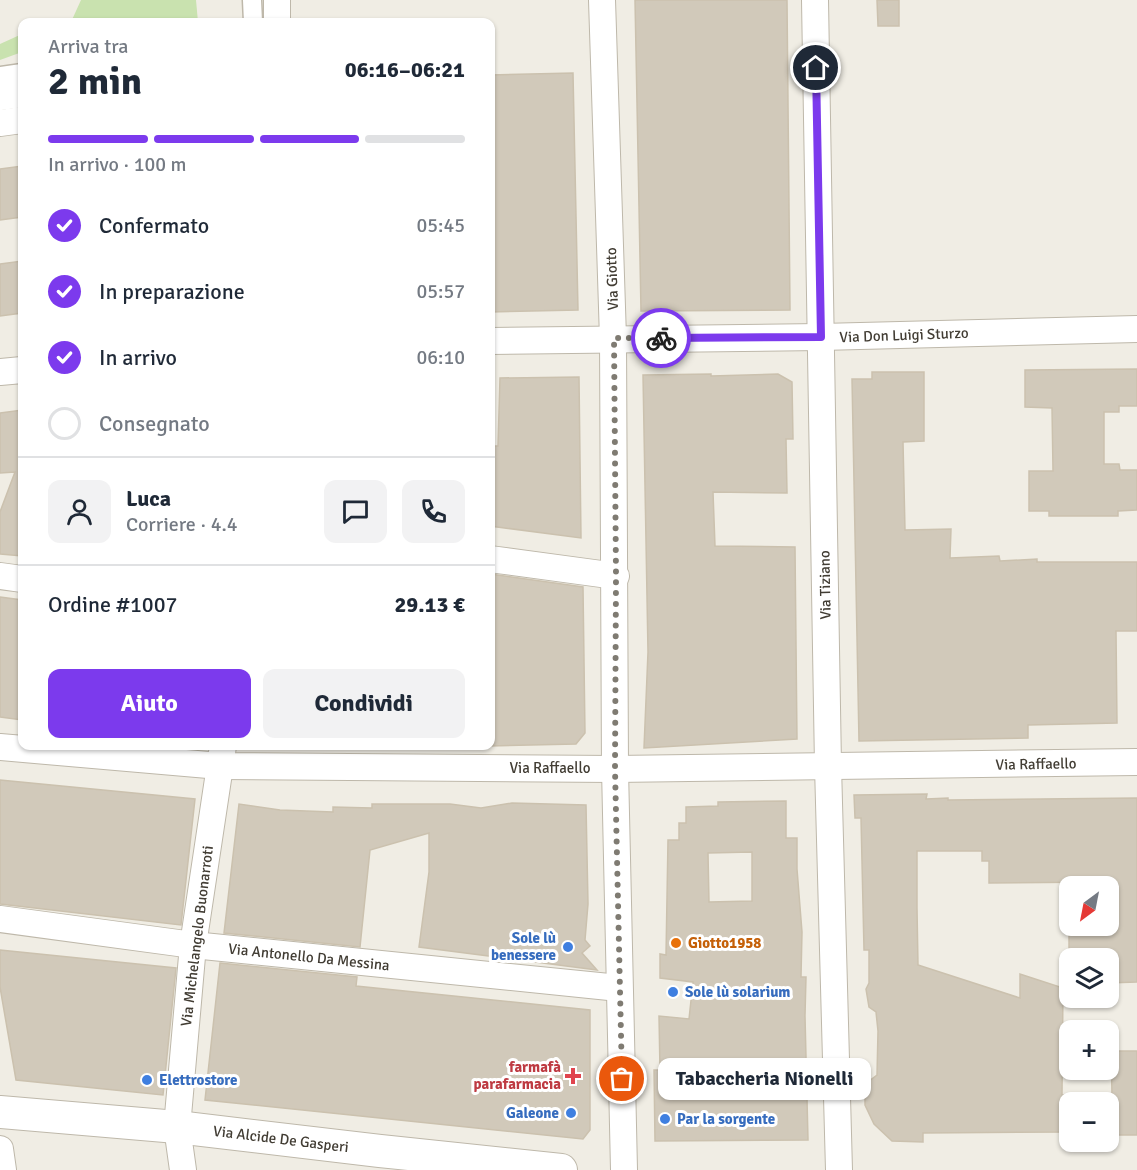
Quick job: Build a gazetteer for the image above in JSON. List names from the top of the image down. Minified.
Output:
{"streets":{"street":["Via Giotto","Via Don Luigi Sturzo","Via Tiziano","Via Raffaello","Via Michelangelo Buonarroti","Via Antonello Da Messina","Via Alcide De Gasperi"]},"crossings":[["Via Giotto","Via Don Luigi Sturzo"],["Via Giotto","Via Raffaello"],["Via Giotto","Via Antonello Da Messina"],["Via Don Luigi Sturzo","Via Tiziano"],["Via Tiziano","Via Raffaello"],["Via Raffaello","Via Michelangelo Buonarroti"],["Via Michelangelo Buonarroti","Via Antonello Da Messina"],["Via Michelangelo Buonarroti","Via Alcide De Gasperi"]],"places":{"other":["Giotto1958","Sole lù benessere","Sole lù solarium","Tabaccheria Nionelli","Elettrostore","Galeone","Par la sorgente"],"health":["farmafà parafarmacia"]},"north":"bottom left","page":{"heading":["2 min","Arriva tra","06:16–06:21"],"panel":["Luca","Corriere · 4.4","Ordine #1007","29.13 €"],"bar":"In arrivo · 100 m","list":[["Confermato","05:45"],["In preparazione","05:57"],["In arrivo","06:10"],"Consegnato"],"buttons":["Aiuto","Condividi"],"map_buttons":["+","−"],"bubble":"Tabaccheria Nionelli"}}
